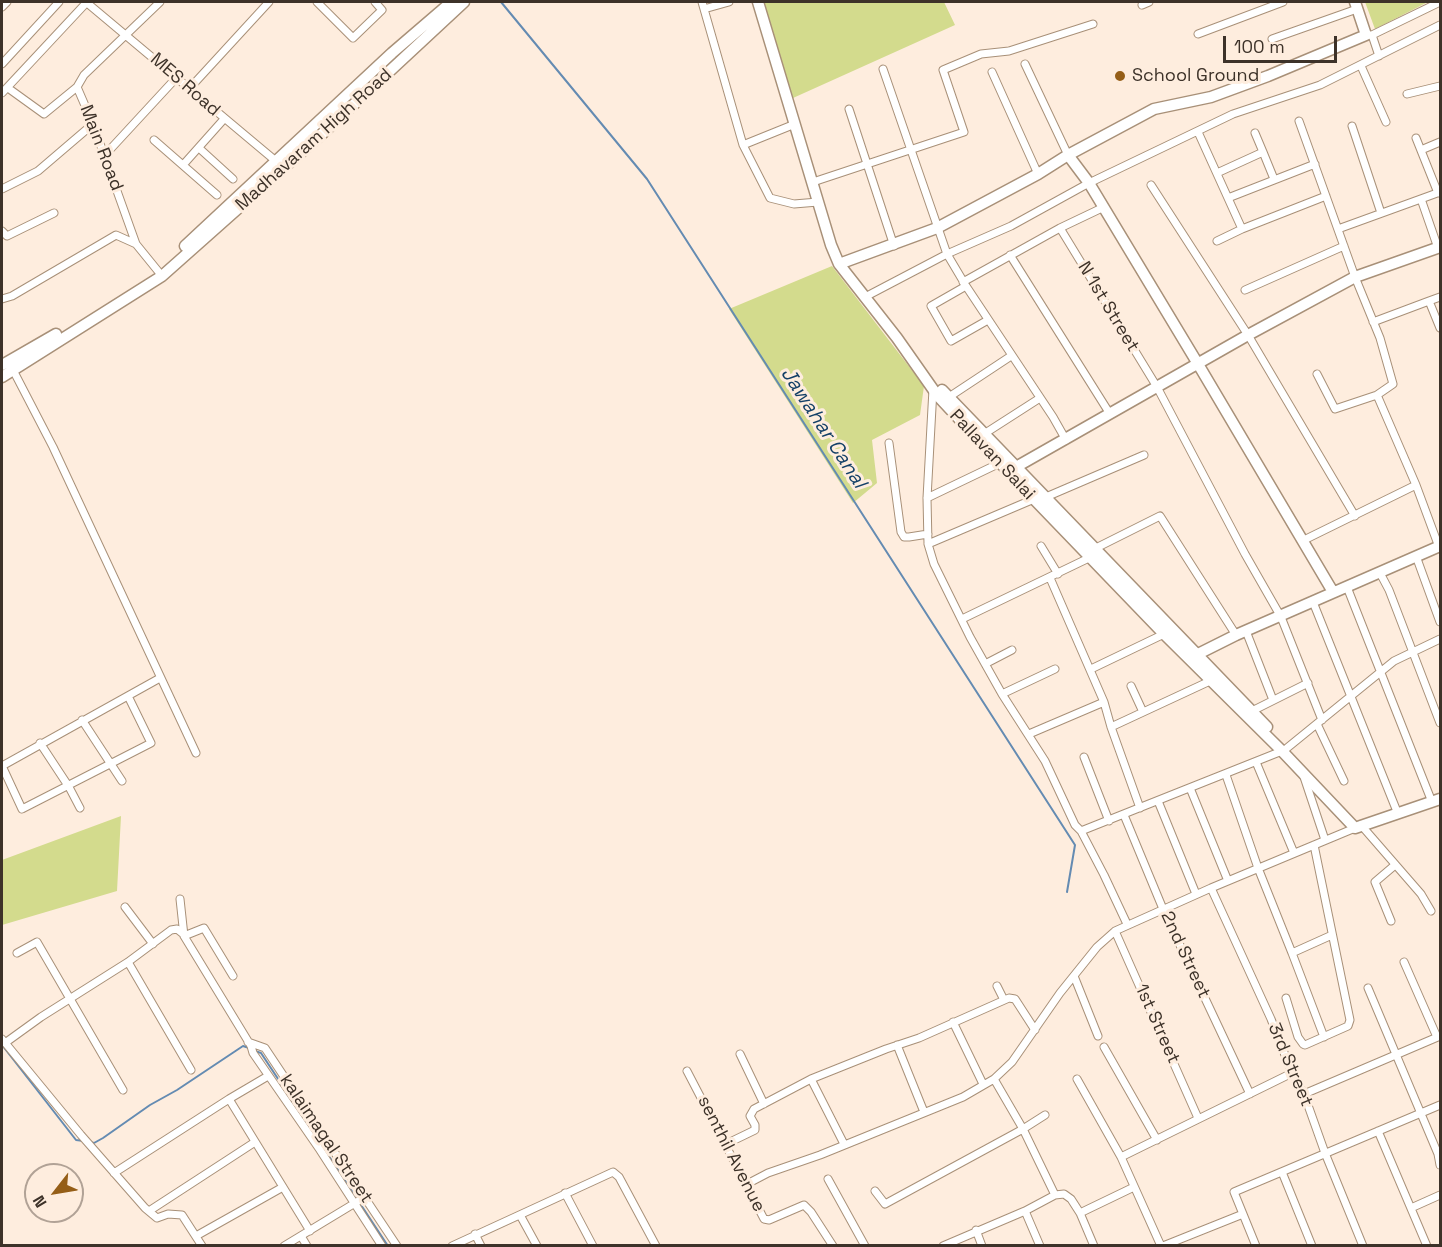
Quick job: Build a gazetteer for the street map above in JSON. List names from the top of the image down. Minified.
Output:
{"streets":{"street":["MES Road","Madhavaram High Road","Main Road","N 1st Street","Pallavan Salai","2nd Street","1st Street","3rd Street","kalaimagal Street","senthil Avenue"]},"crossings":[["MES Road","Madhavaram High Road"],["MES Road","Main Road"],["Madhavaram High Road","Main Road"]],"water":["Jawahar Canal"],"places":["School Ground"],"scale_bar":"100 m","north":"bottom left"}
